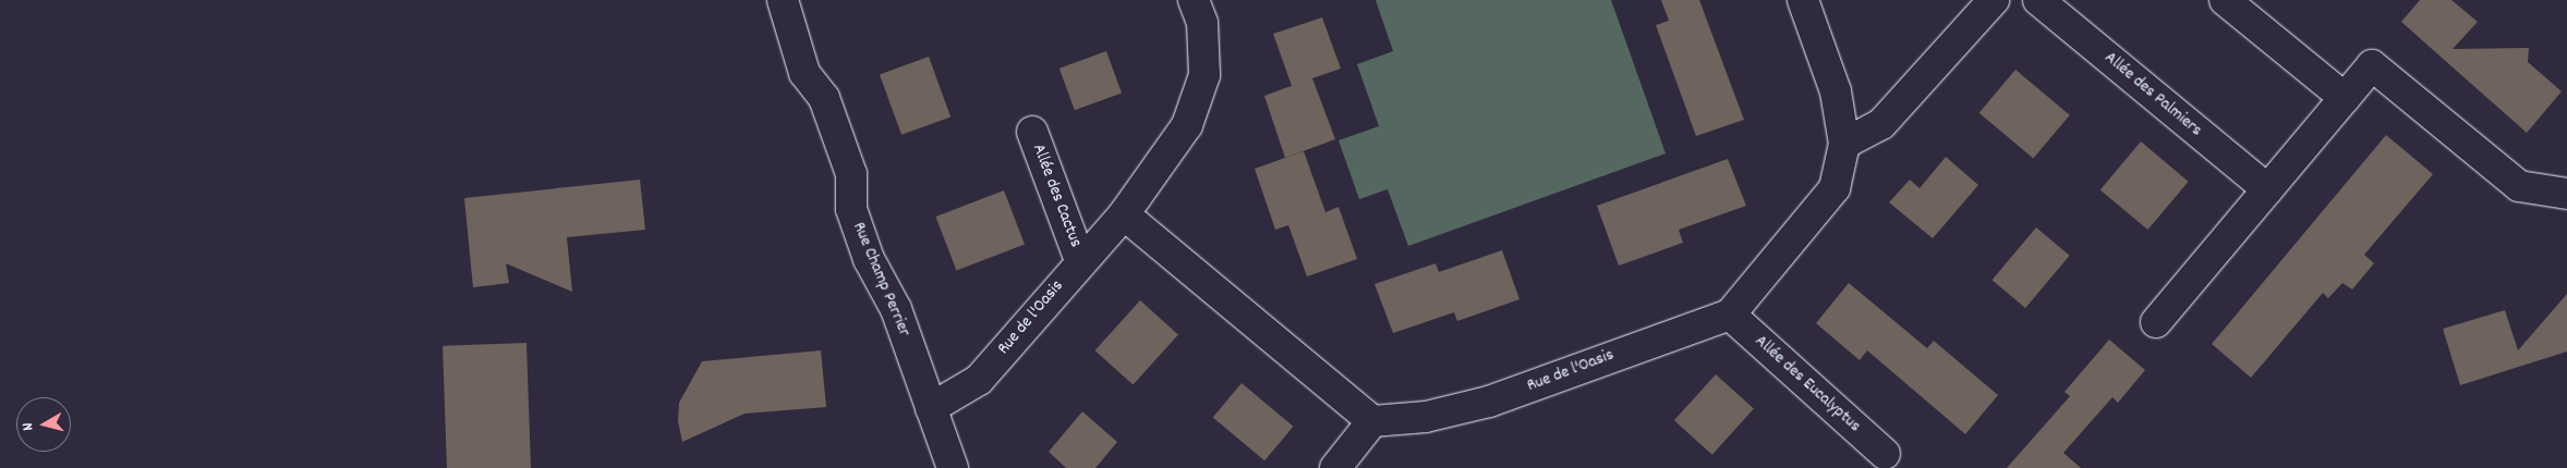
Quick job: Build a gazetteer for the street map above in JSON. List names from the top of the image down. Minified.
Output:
{"streets":{"street":["Allée des Palmiers","Allée des Cactus","Rue Champ Perrier","Rue de l'Oasis","Allée des Eucalyptus"]},"crossings":[["Allée des Cactus","Rue de l'Oasis"],["Rue Champ Perrier","Rue de l'Oasis"],["Rue de l'Oasis","Allée des Eucalyptus"]],"north":"left"}
